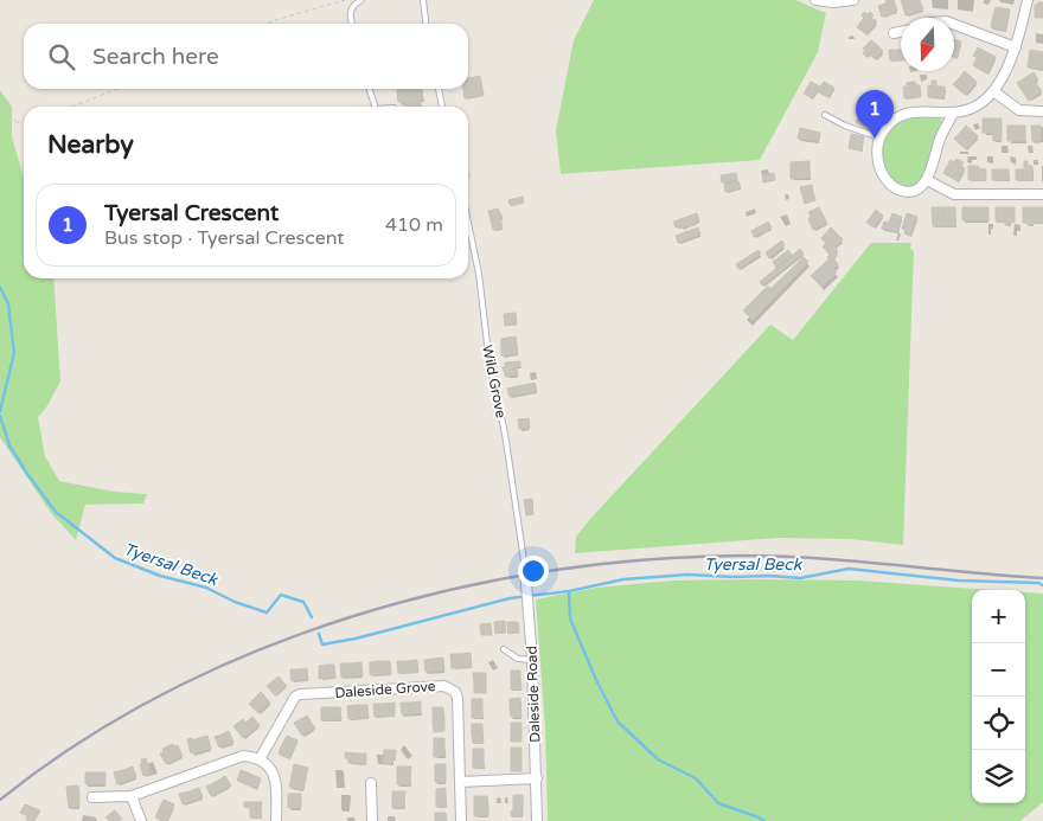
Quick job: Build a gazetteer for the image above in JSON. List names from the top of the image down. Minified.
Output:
{"streets":{"street":["Daleside Grove","Daleside Road"],"lane":["Wild Grove"]},"crossings":[["Wild Grove","Daleside Road"]],"water":["Tyersal Beck"],"north":"bottom","page":{"search":"Search here","pins":"1","heading":"Nearby","list":[{"mark":"1","name":"Tyersal Crescent","note":"Bus stop · Tyersal Crescent","value":"410 m"}],"map_buttons":["+","−"]}}
